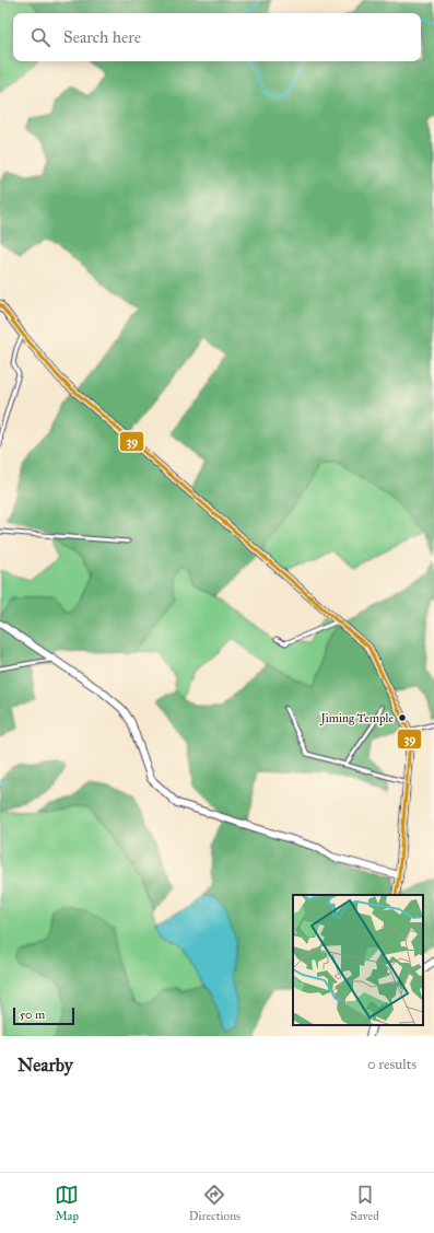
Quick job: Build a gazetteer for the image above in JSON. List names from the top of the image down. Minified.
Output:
{"places":["Jiming Temple"],"lines":["transit line 39"],"scale_bar":"50 m","page":{"search":"Search here","scale":"50 m","heading":["Nearby","0 results"],"nav":["Map","Directions","Saved"]}}
